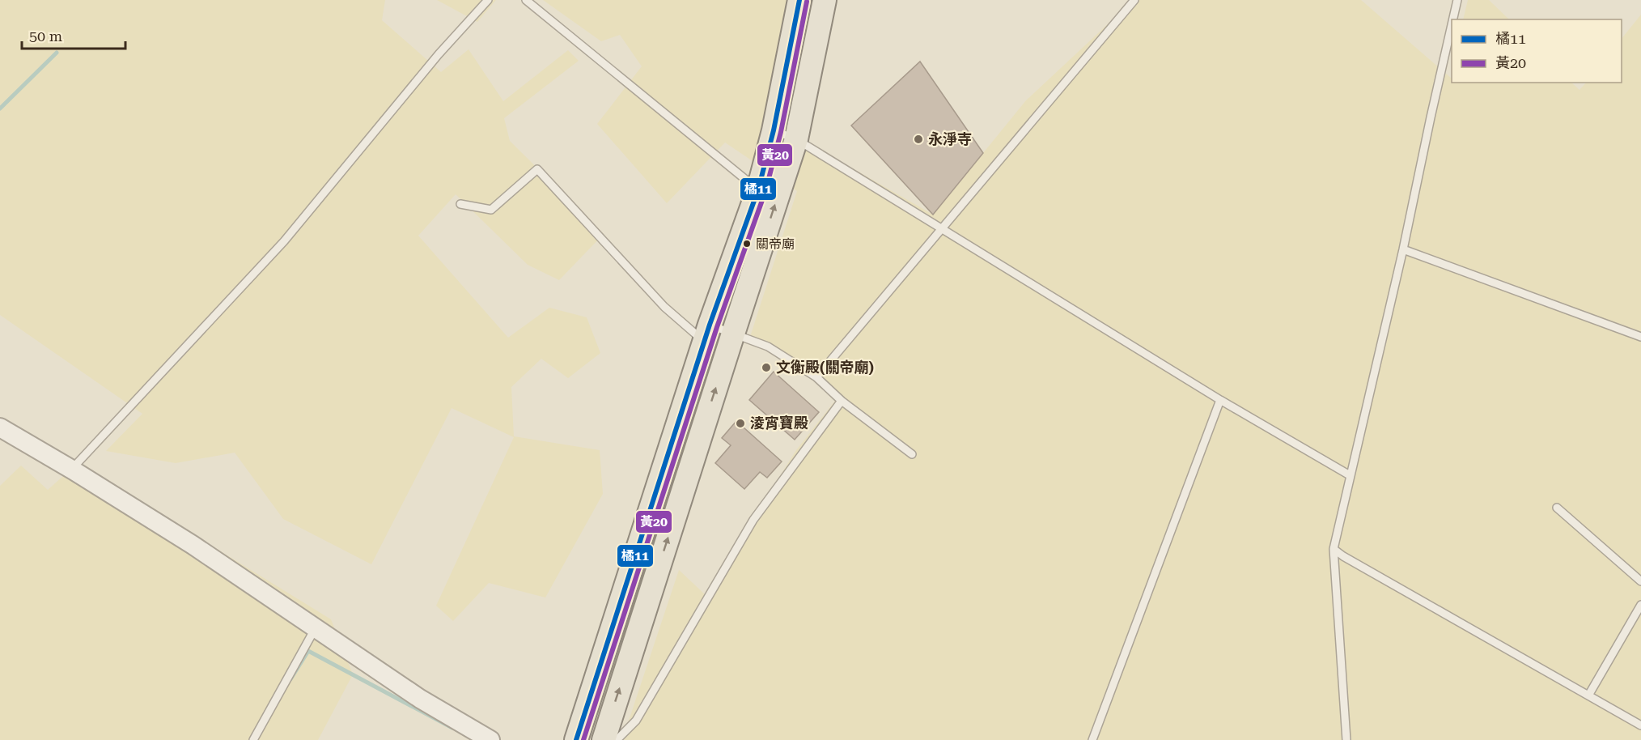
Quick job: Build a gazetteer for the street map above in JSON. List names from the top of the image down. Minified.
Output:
{"places":["永淨寺","關帝廟","文衡殿(關帝廟)","淩宵寶殿"],"lines":["transit line 橘11","transit line 黃20"],"legend":["橘11","黃20"],"scale_bar":"50 m"}
